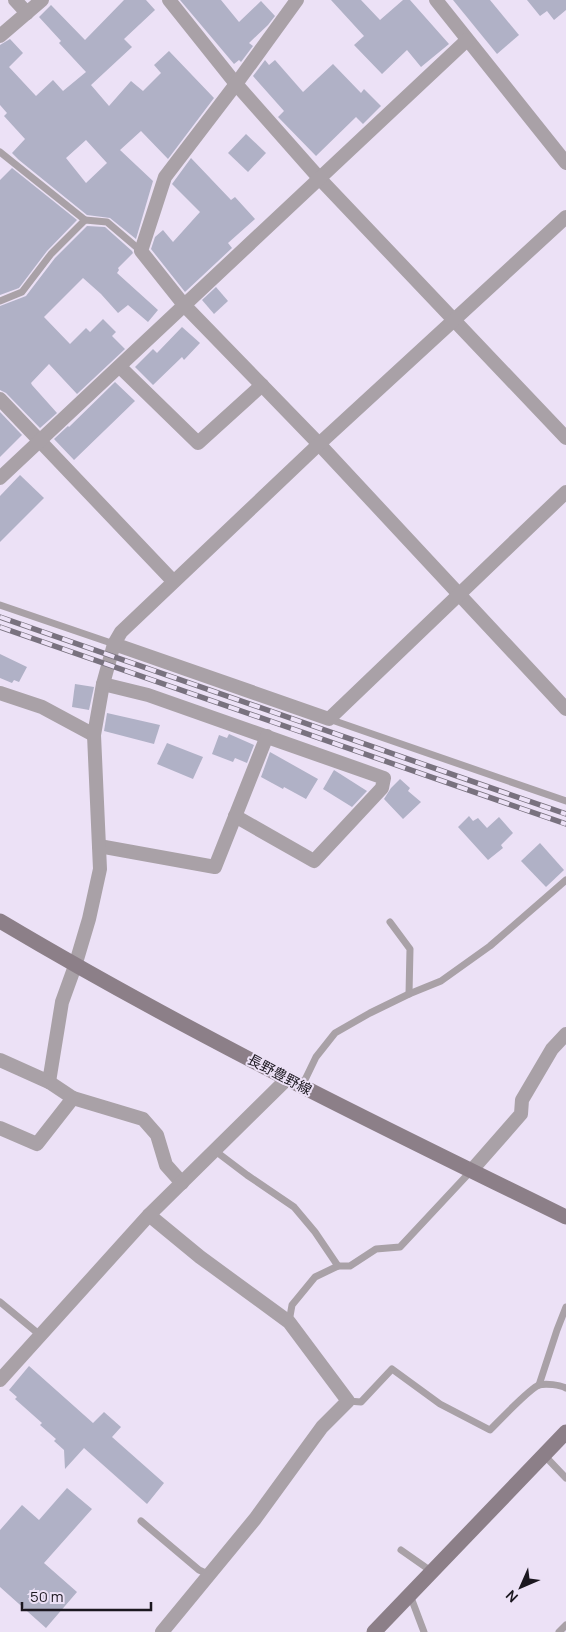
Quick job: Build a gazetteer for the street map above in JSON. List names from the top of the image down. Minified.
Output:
{"streets":{"main road":["長野豊野線"]},"scale_bar":"50 m","north":"bottom left"}
